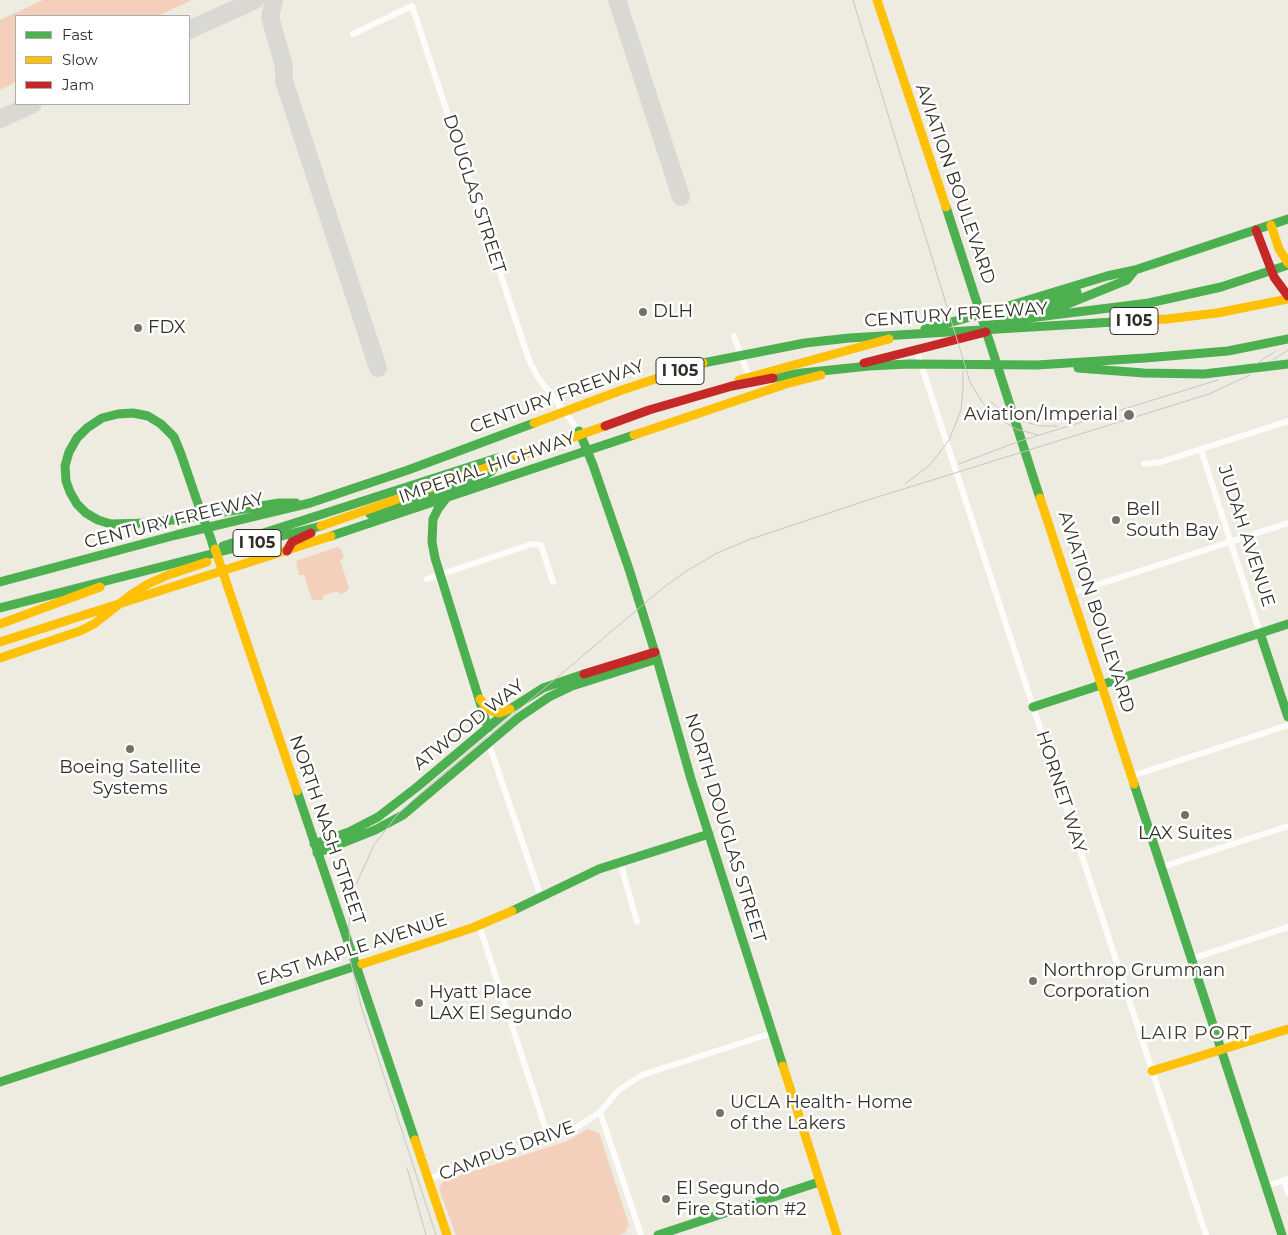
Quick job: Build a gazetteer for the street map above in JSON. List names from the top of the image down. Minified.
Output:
{"streets":{"main road":["AVIATION BOULEVARD","CENTURY FREEWAY","I 105","IMPERIAL HIGHWAY","JUDAH AVENUE","ATWOOD WAY","NORTH DOUGLAS STREET","NORTH NASH STREET","EAST MAPLE AVENUE"],"street":["DOUGLAS STREET","HORNET WAY","CAMPUS DRIVE"]},"crossings":[["AVIATION BOULEVARD","CENTURY FREEWAY"],["AVIATION BOULEVARD","IMPERIAL HIGHWAY"],["DOUGLAS STREET","IMPERIAL HIGHWAY"],["DOUGLAS STREET","NORTH DOUGLAS STREET"],["CENTURY FREEWAY","IMPERIAL HIGHWAY"],["CENTURY FREEWAY","NORTH NASH STREET"],["IMPERIAL HIGHWAY","HORNET WAY"],["IMPERIAL HIGHWAY","NORTH DOUGLAS STREET"],["IMPERIAL HIGHWAY","NORTH NASH STREET"],["ATWOOD WAY","NORTH DOUGLAS STREET"],["ATWOOD WAY","NORTH NASH STREET"],["NORTH DOUGLAS STREET","EAST MAPLE AVENUE"],["NORTH DOUGLAS STREET","CAMPUS DRIVE"],["NORTH NASH STREET","EAST MAPLE AVENUE"],["NORTH NASH STREET","CAMPUS DRIVE"]],"districts":["LAIR PORT"],"places":["DLH","FDX","Aviation/Imperial","Bell South Bay","Boeing Satellite Systems","LAX Suites","Northrop Grumman Corporation","Hyatt Place LAX El Segundo","UCLA Health- Home of the Lakers","El Segundo Fire Station #2"],"legend":["Fast","Slow","Jam"]}
